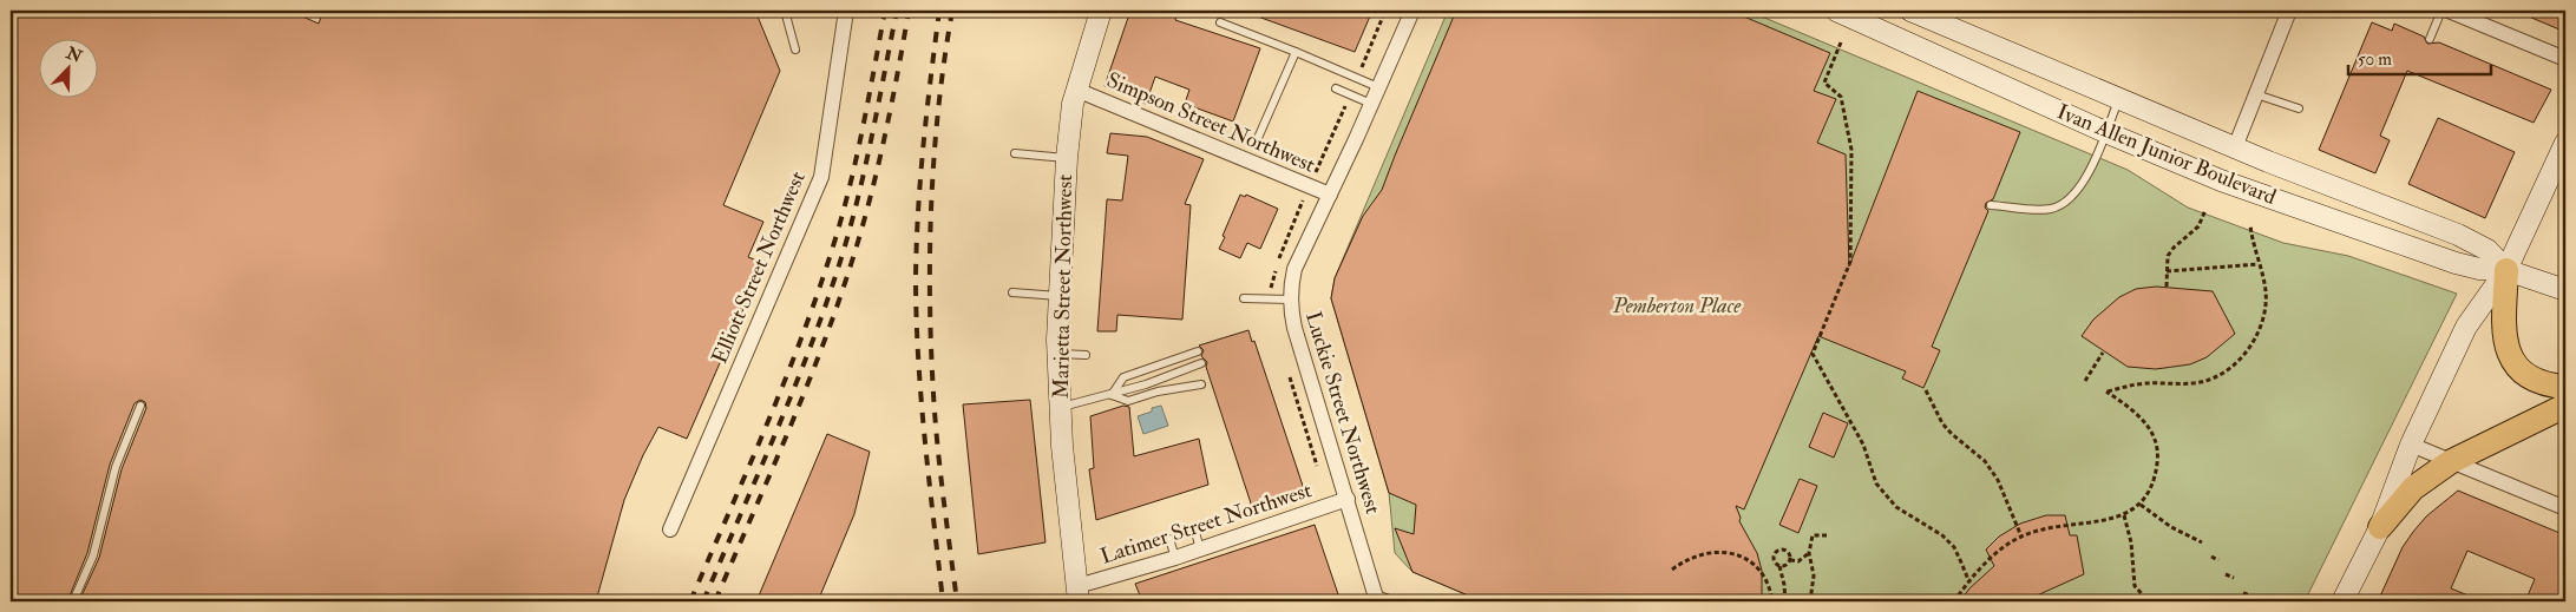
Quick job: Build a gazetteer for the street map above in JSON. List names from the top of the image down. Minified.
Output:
{"streets":{"main road":["Ivan Allen Junior Boulevard","Marietta Street Northwest"],"street":["Simpson Street Northwest","Elliott Street Northwest","Luckie Street Northwest","Latimer Street Northwest"]},"crossings":[["Simpson Street Northwest","Marietta Street Northwest"],["Simpson Street Northwest","Luckie Street Northwest"],["Marietta Street Northwest","Latimer Street Northwest"],["Luckie Street Northwest","Latimer Street Northwest"]],"parks":["Pemberton Place"],"scale_bar":"50 m","north":"top right"}
